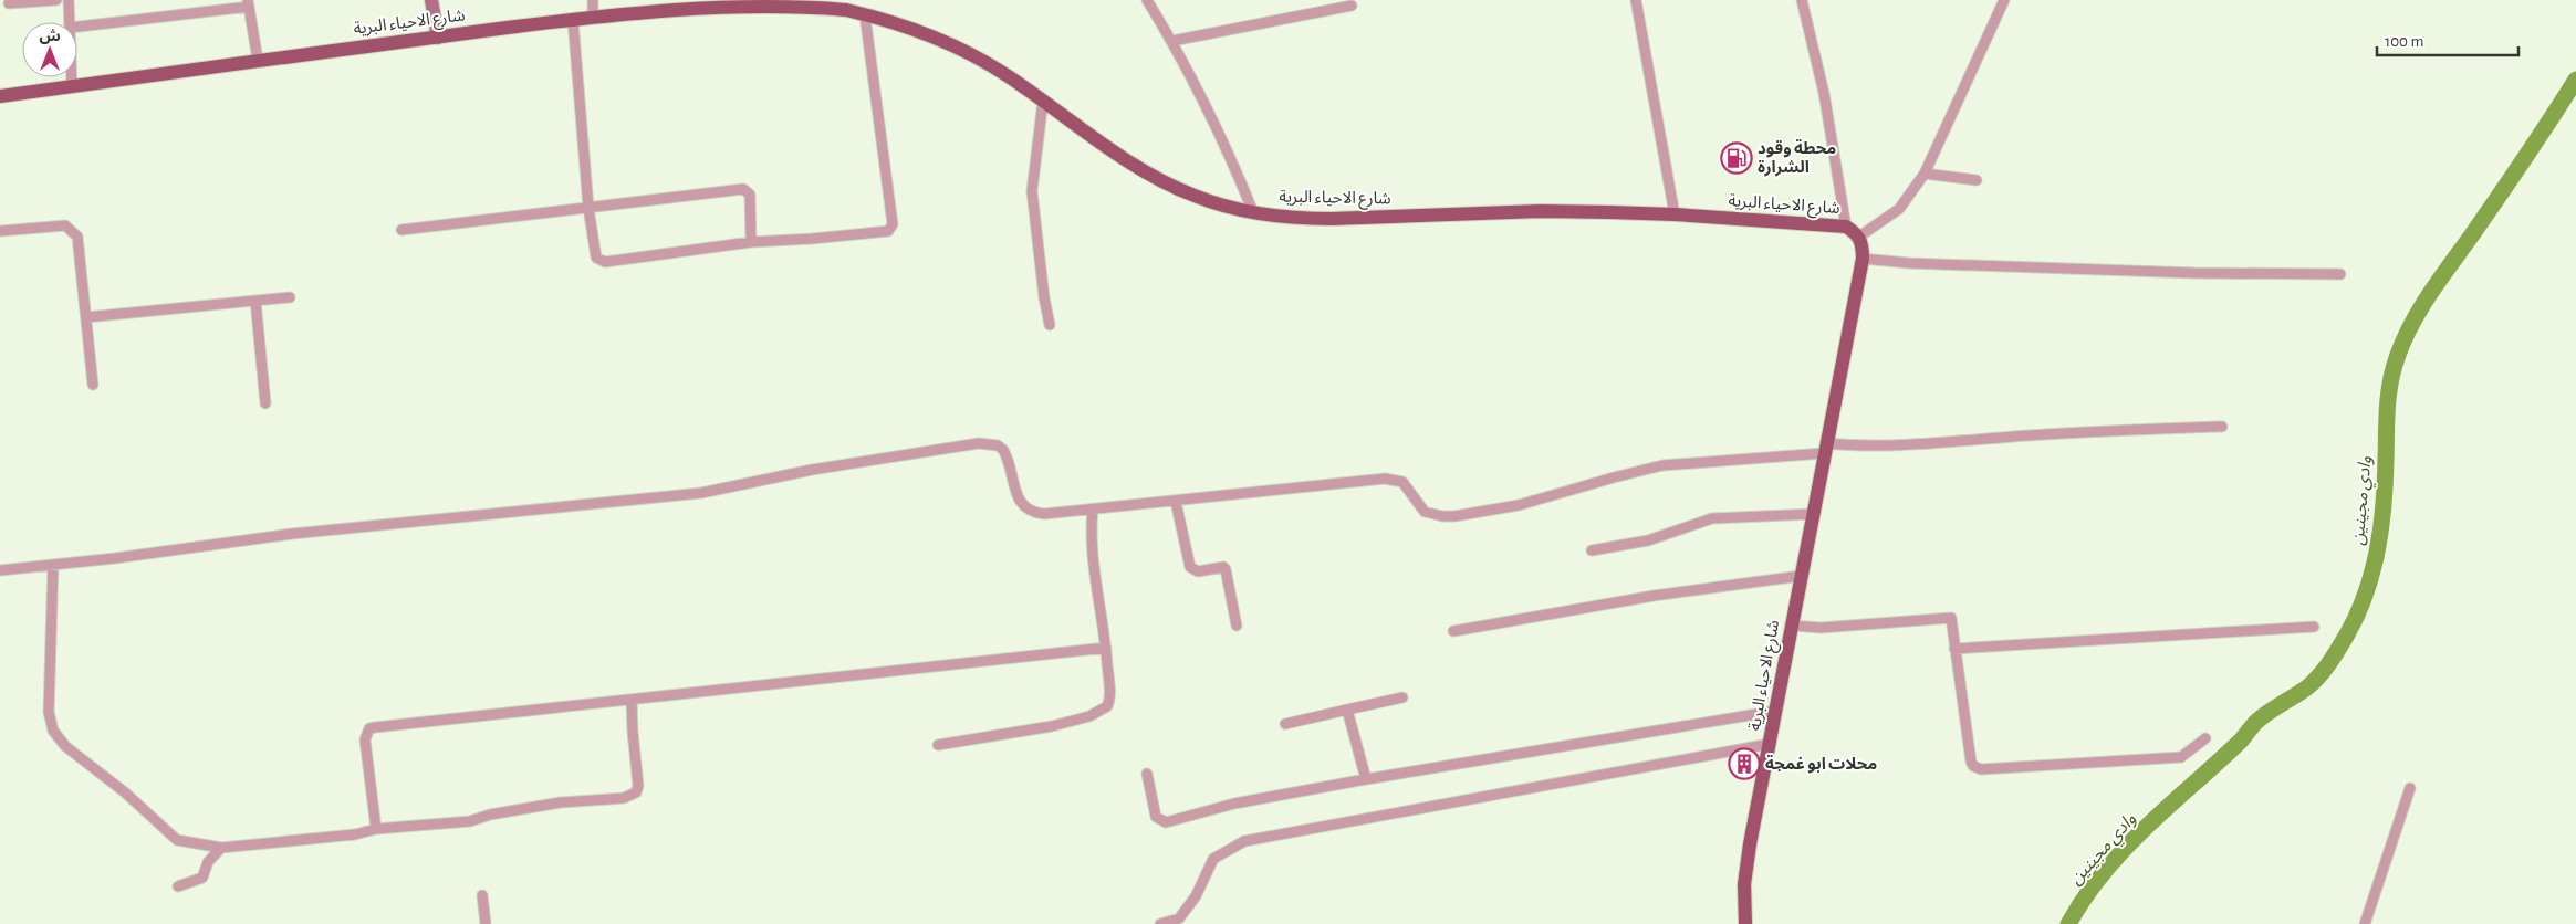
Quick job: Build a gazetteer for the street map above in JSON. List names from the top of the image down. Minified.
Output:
{"streets":{"main road":["شارع الاحياء البرية"]},"water":["وادي مجينين"],"places":{"fuel station":["محطة وقود الشرارة"],"building":["محلات ابو غمجة"]},"scale_bar":"100 m","north":"top"}
